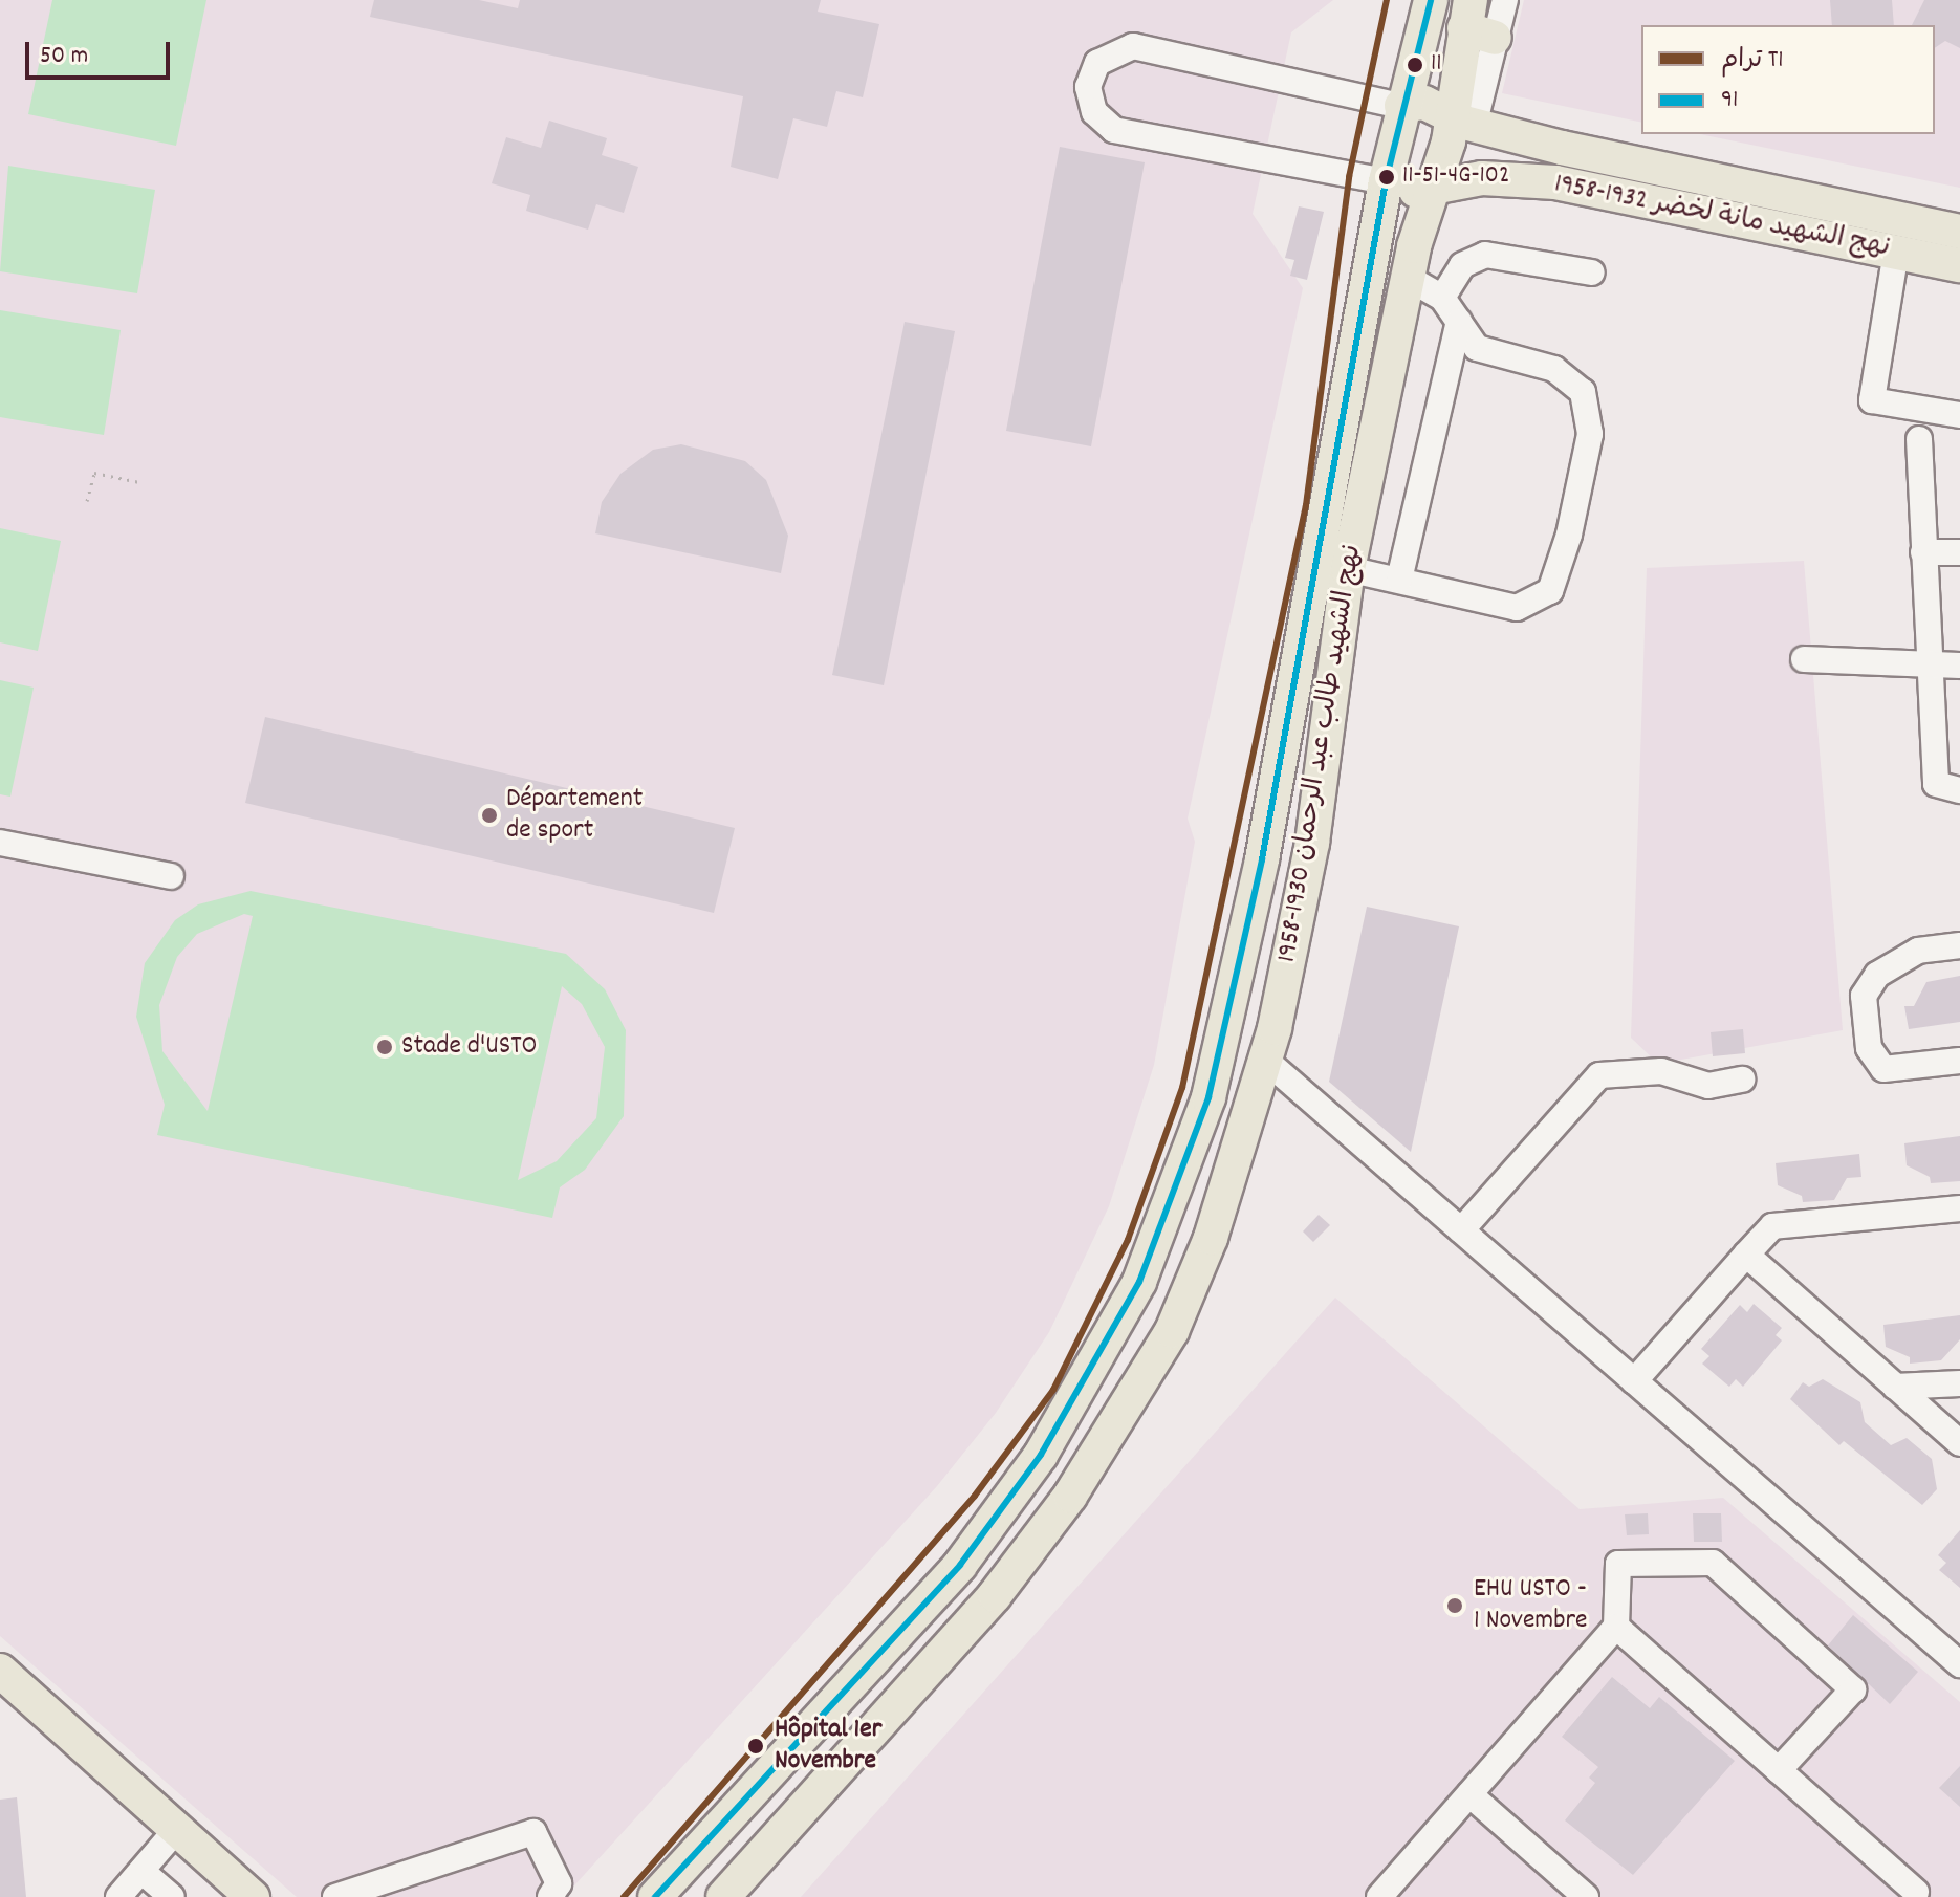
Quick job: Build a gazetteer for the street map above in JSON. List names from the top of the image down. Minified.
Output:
{"streets":{"main road":["نهج الشهيد مانة لخضر 1932-1958","نهج الشهيد طالب عبد الرحمان 1930-1958"]},"crossings":[["نهج الشهيد مانة لخضر 1932-1958","نهج الشهيد طالب عبد الرحمان 1930-1958"]],"places":["11","11-51-4G-102","Département de sport","Stade d'USTO","EHU USTO - 1 Novembre","Hôpital 1er Novembre"],"lines":["tram line T1","transit line 91"],"legend":["ترام T1","91"],"scale_bar":"50 m"}
